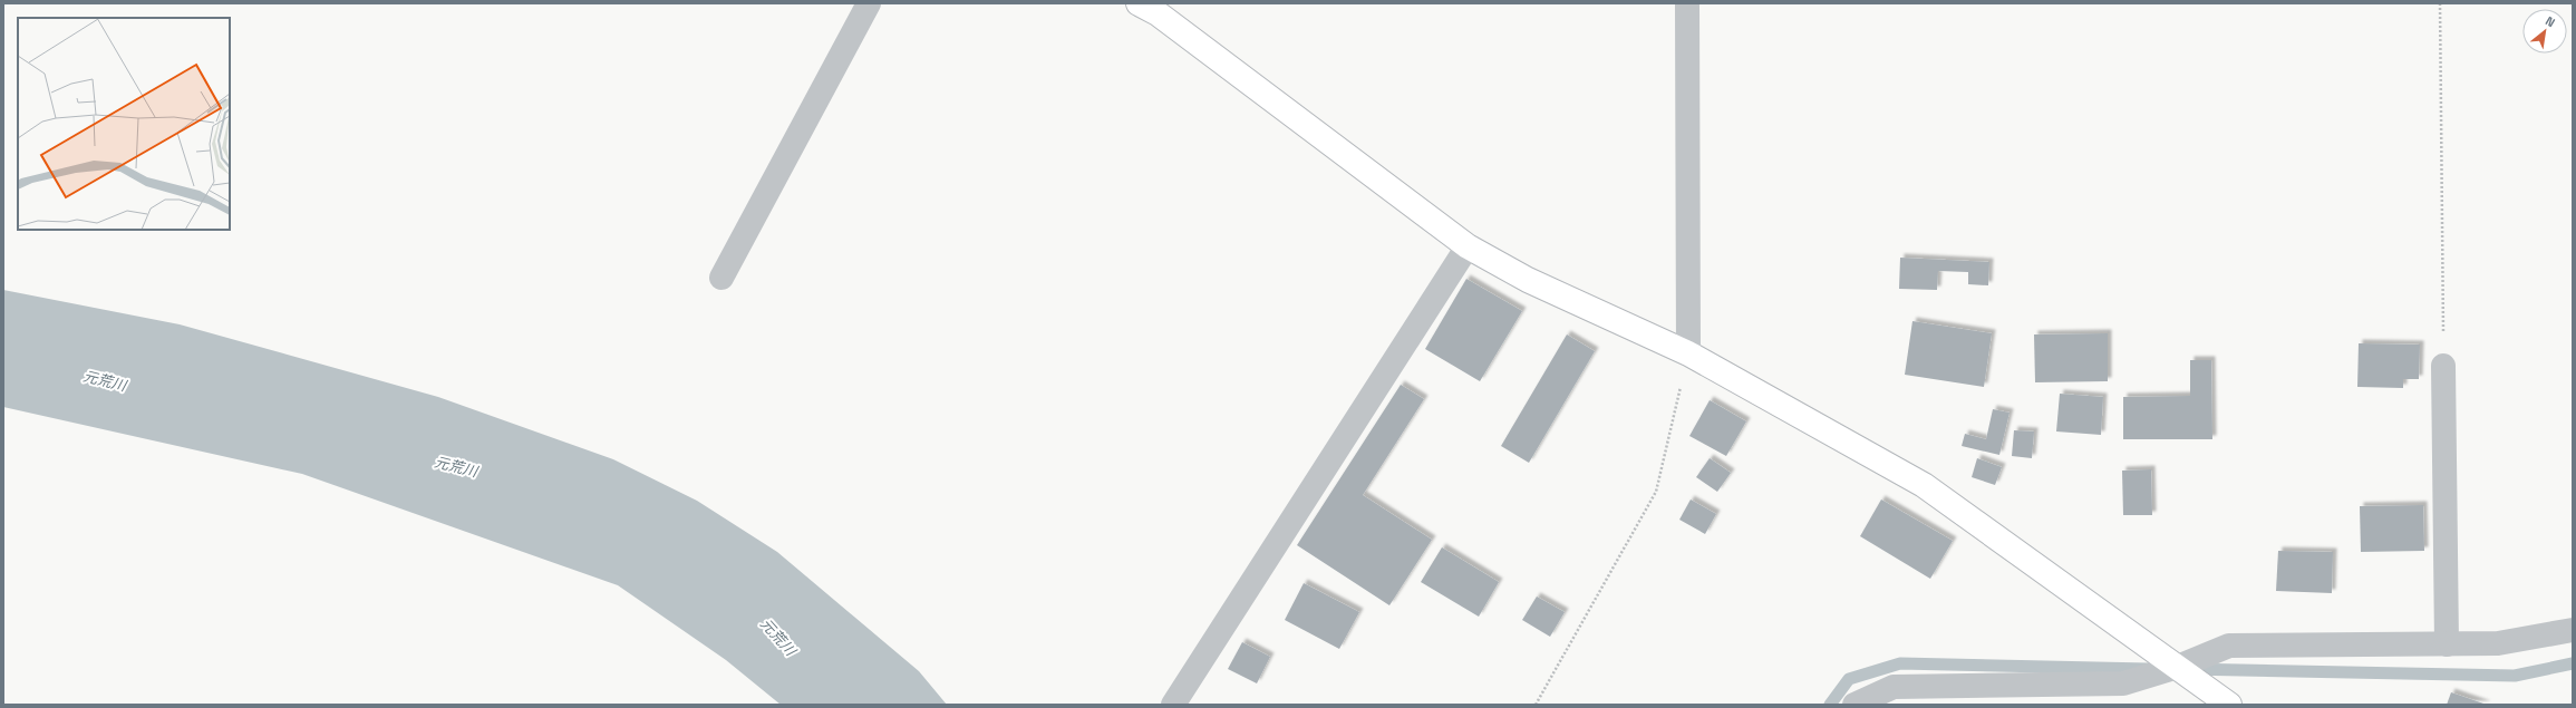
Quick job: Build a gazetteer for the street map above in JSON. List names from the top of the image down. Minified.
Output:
{"water":["元荒川"],"north":"top right"}
